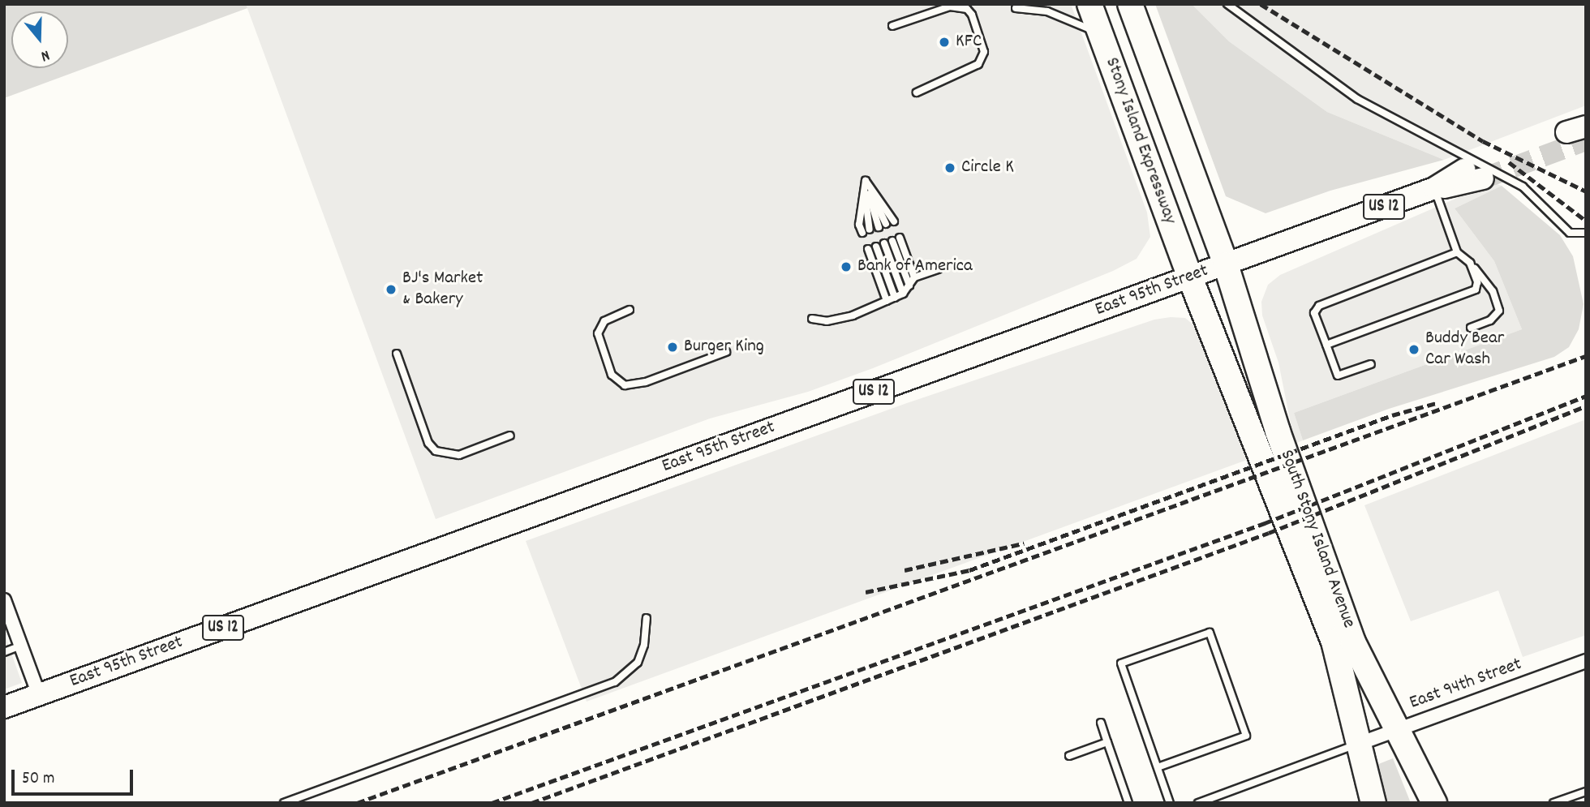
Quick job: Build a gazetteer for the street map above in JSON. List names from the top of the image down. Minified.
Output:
{"streets":{"highway":["Stony Island Expressway","South Stony Island Avenue"],"main road":["US 12","East 95th Street"],"street":["East 94th Street"]},"crossings":[["Stony Island Expressway","East 95th Street"],["Stony Island Expressway","South Stony Island Avenue"],["East 95th Street","South Stony Island Avenue"],["South Stony Island Avenue","East 94th Street"]],"places":["KFC","Circle K","Bank of America","BJ's Market & Bakery","Burger King","Buddy Bear Car Wash"],"scale_bar":"50 m","north":"bottom"}
